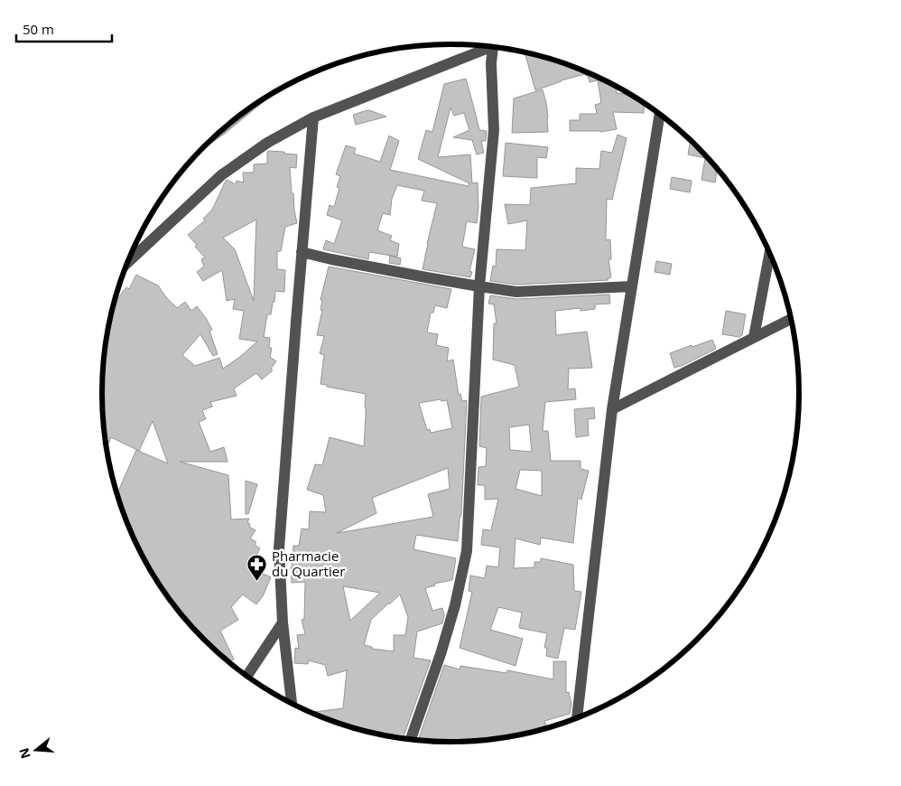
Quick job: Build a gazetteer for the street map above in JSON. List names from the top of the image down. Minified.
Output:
{"places":{"pharmacy":["Pharmacie du Quartier"]},"scale_bar":"50 m","north":"left"}
